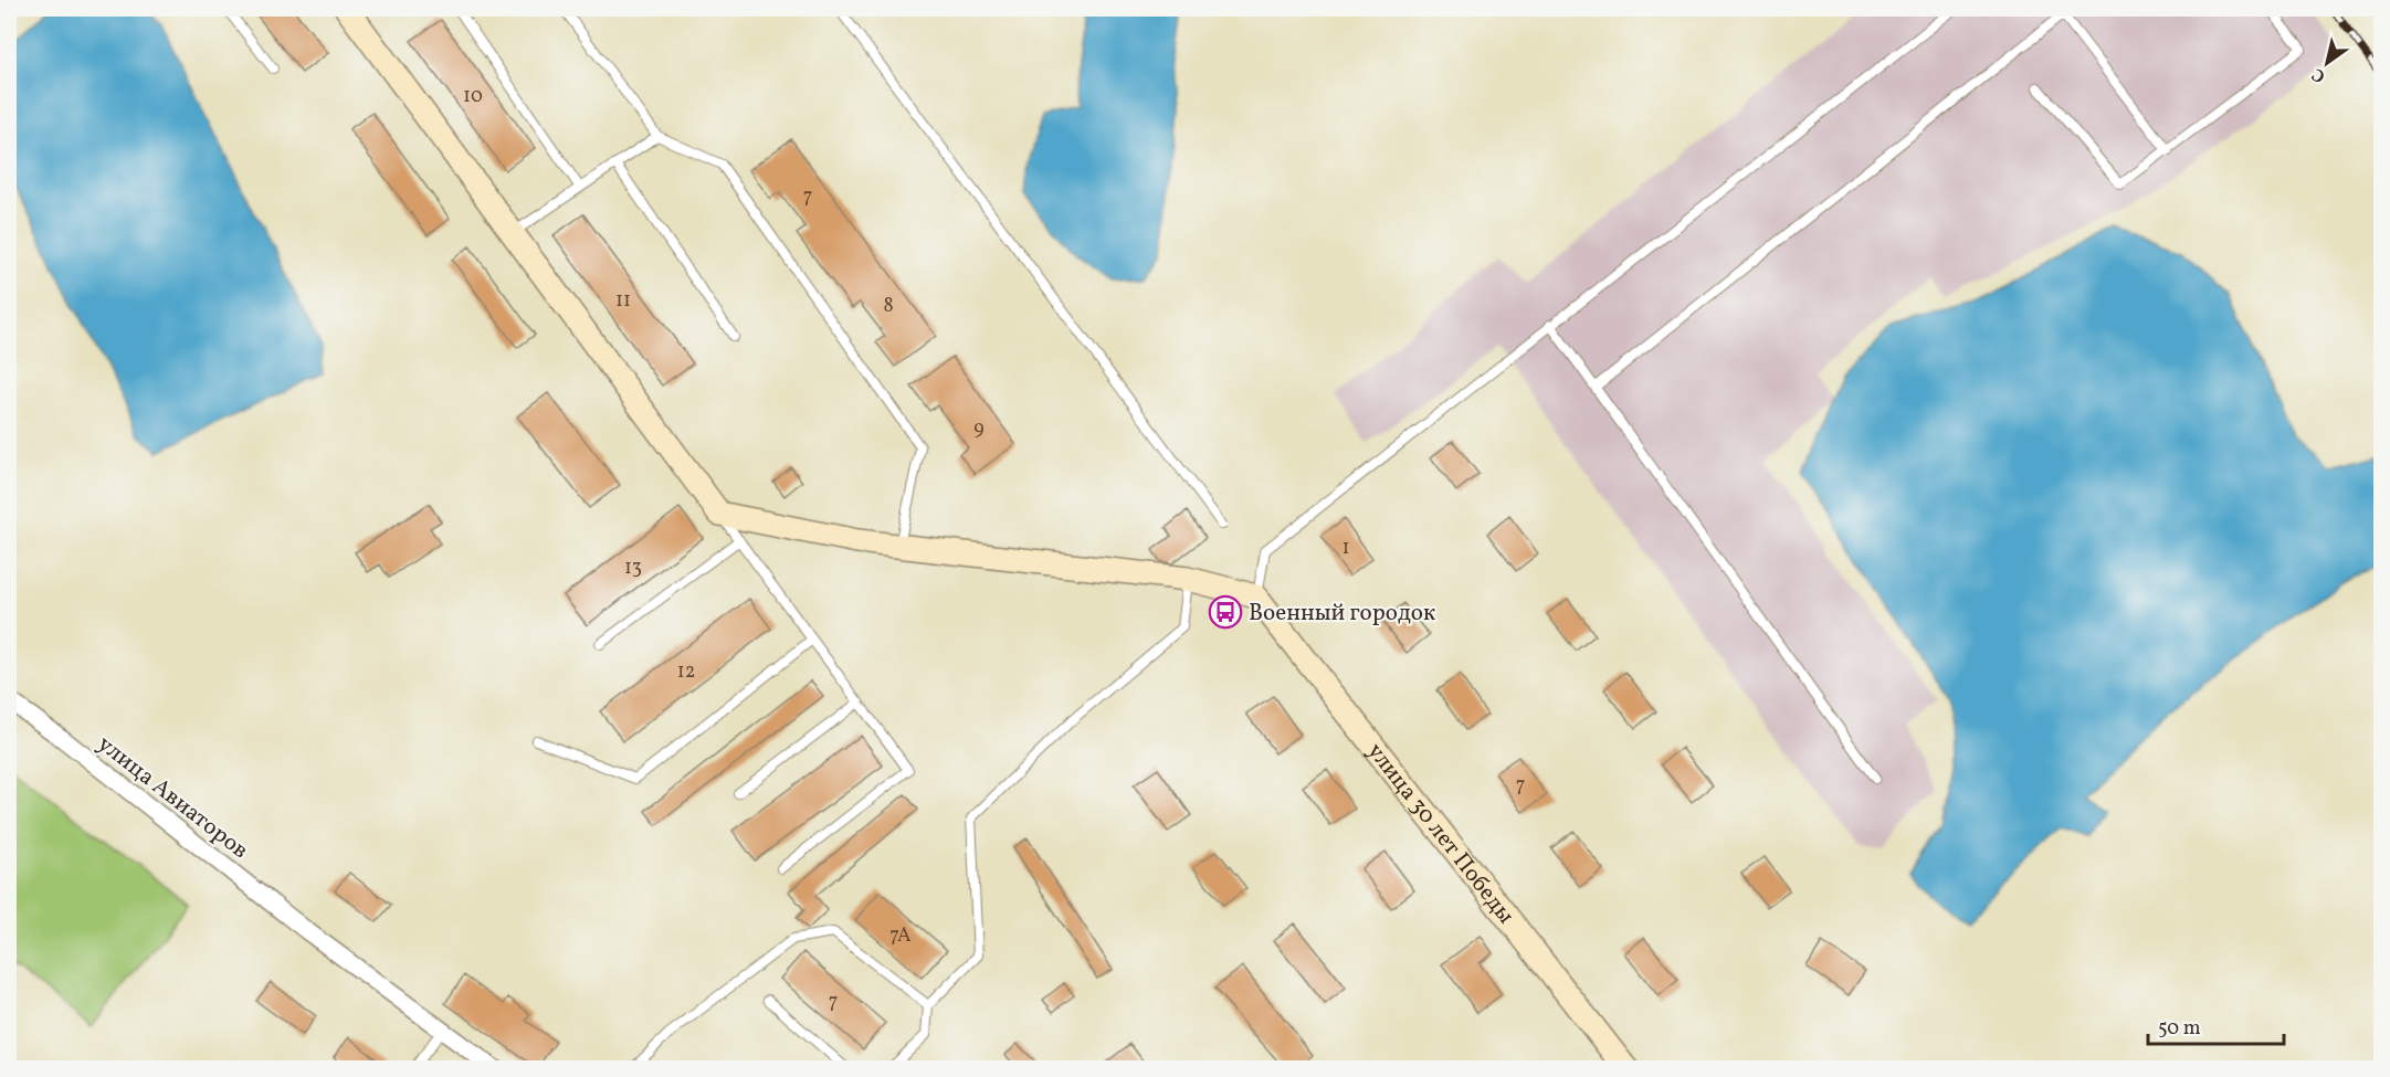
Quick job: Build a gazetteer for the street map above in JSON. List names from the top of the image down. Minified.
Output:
{"streets":{"street":["улица Авиаторов","улица 30 лет Победы"]},"places":{"bus stop":["Военный городок"]},"house_numbers":["10","7","11","8","9","1","13","12","7","7А","7"],"scale_bar":"50 m","north":"bottom left"}
